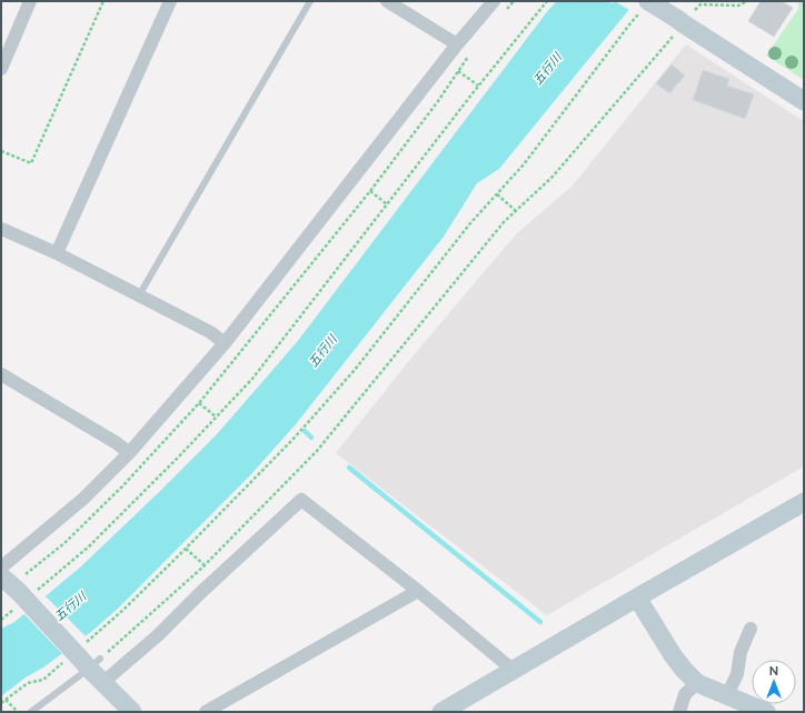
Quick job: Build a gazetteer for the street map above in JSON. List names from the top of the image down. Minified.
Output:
{"water":["五行川"],"north":"top"}
